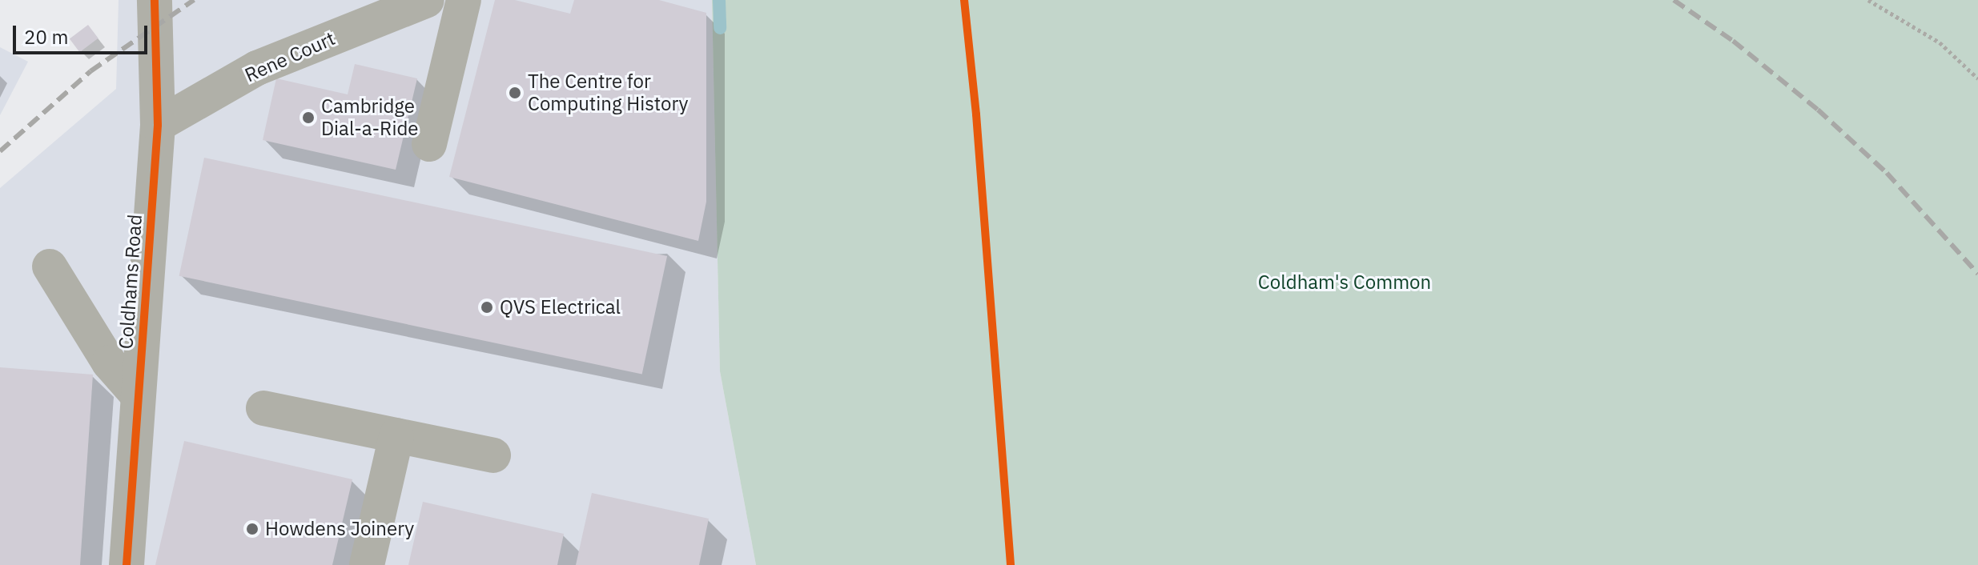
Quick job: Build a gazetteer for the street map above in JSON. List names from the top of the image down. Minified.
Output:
{"streets":{"street":["Rene Court","Coldhams Road"]},"crossings":[["Rene Court","Coldhams Road"]],"parks":["Coldham's Common"],"places":["The Centre for Computing History","Cambridge Dial-a-Ride","QVS Electrical","Howdens Joinery"],"scale_bar":"20 m"}
